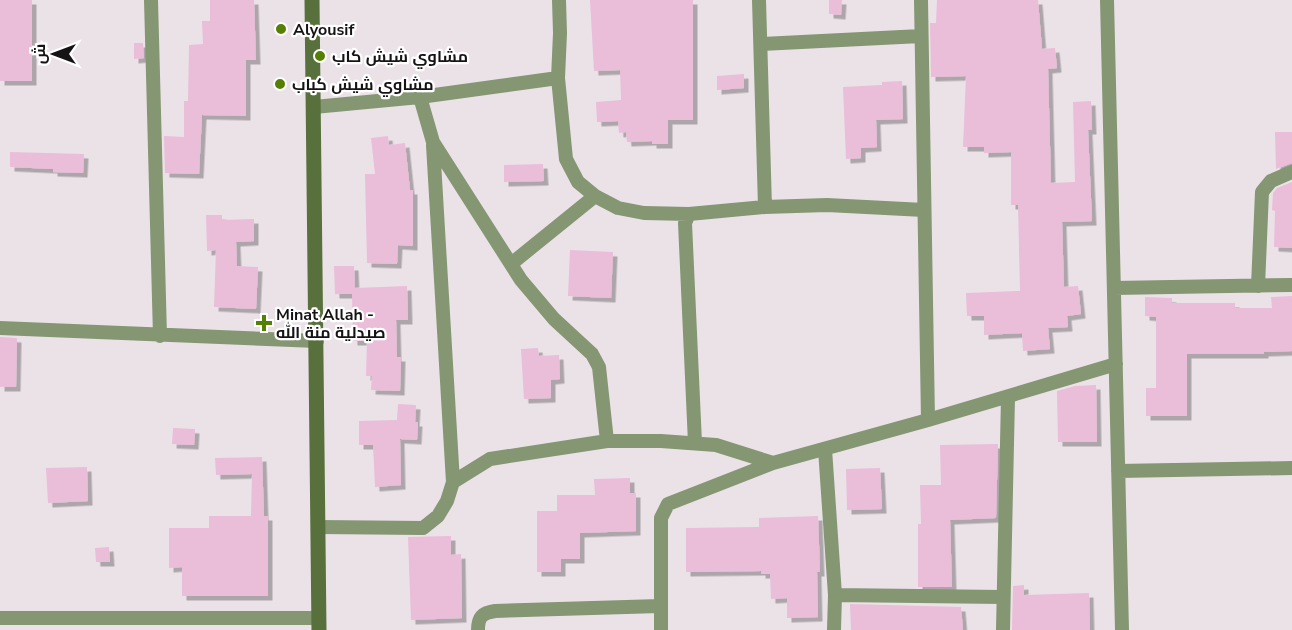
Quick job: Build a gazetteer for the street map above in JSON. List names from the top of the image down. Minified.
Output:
{"places":{"other":["Alyousif","مشاوي شيش كاب","مشاوي شيش كباب"],"health":["Minat Allah - صيدلية منة الله"]},"north":"left"}
